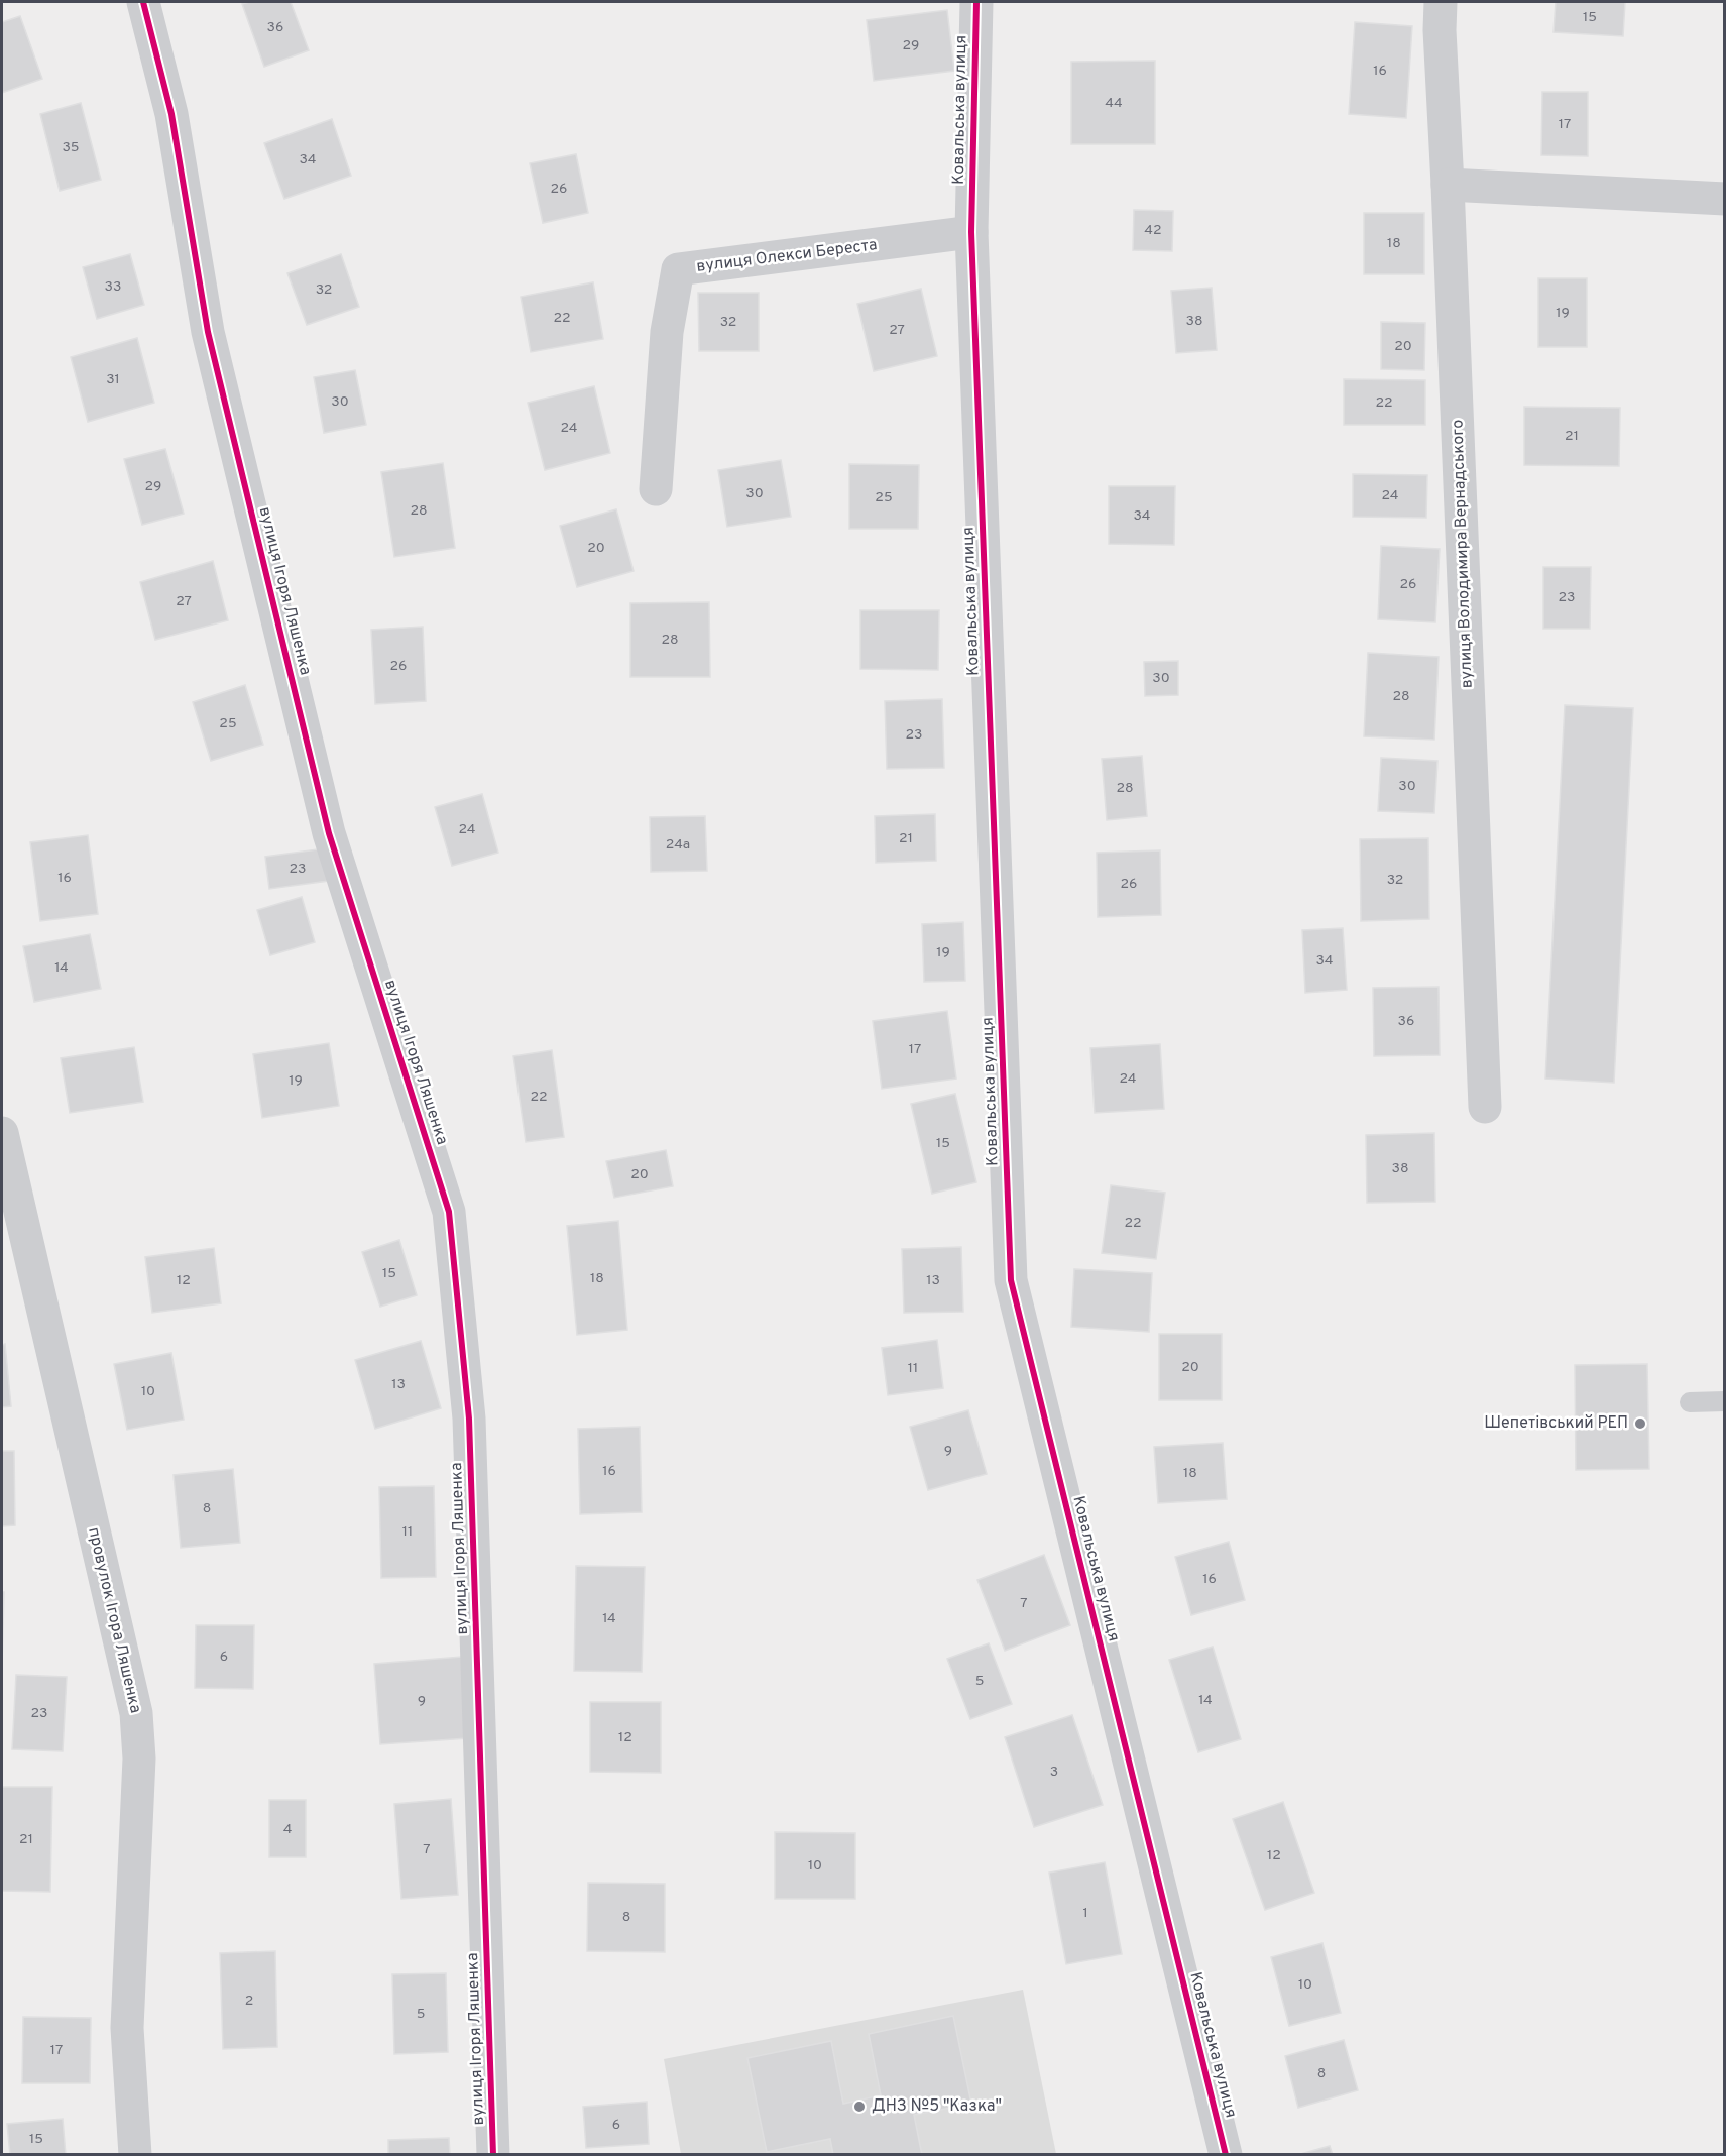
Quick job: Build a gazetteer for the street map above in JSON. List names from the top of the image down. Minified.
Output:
{"streets":{"street":["Ковальська вулиця","вулиця Олекси Береста","вулиця Володимира Вернадського","вулиця Ігоря Ляшенка","провулок Ігора Ляшенка"]},"crossings":[["Ковальська вулиця","вулиця Олекси Береста"]],"places":["Шепетівський РЕП","ДНЗ №5 \"Казка\""],"house_numbers":["15","36","29","16","44","17","35","34","26","42","18","33","32","19","22","38","32","27","20","31","30","22","24","21","29","30","24","25","28","34","20","26","23","27","28","26","30","28","25","23","30","28","24","21","24а","23","16","32","26","19","34","14","36","17","24","19","22","15","38","20","22","15","18","12","13","20","11","13","10","9","16","18","8","11","16","7","14","6","5","14","9","23","12","3","4","21","7","12","10","1","8","10","2","5","17","8","6","15"]}
